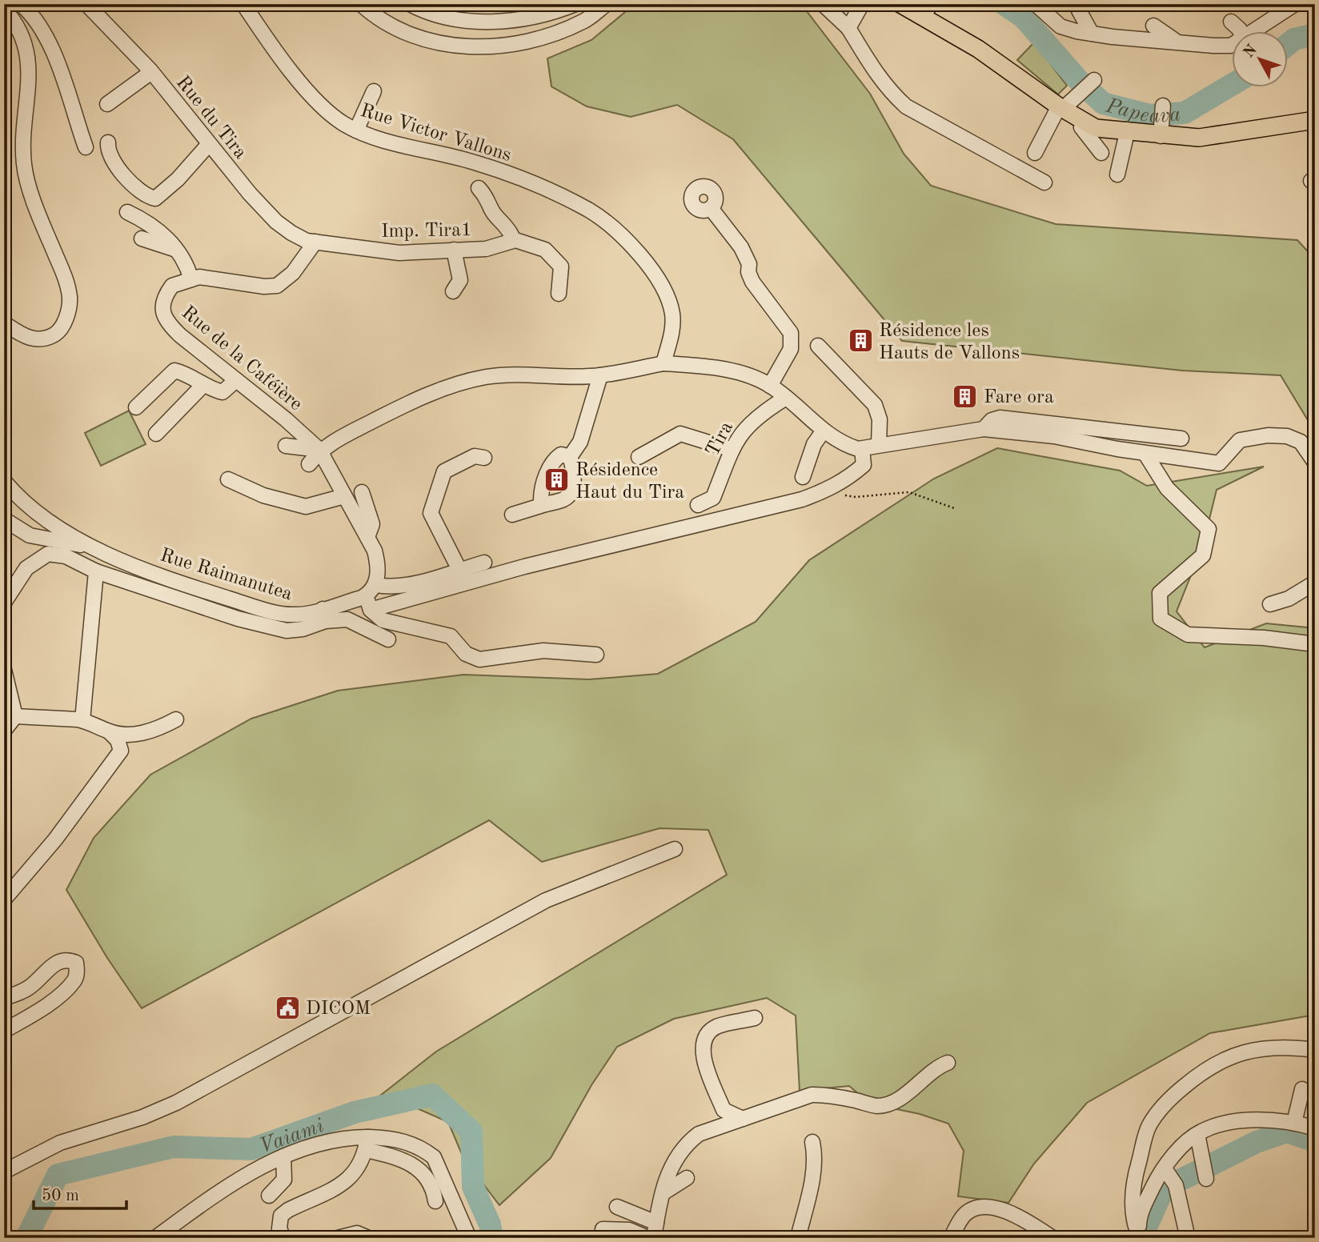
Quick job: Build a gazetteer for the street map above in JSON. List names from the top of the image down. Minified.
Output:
{"streets":{"street":["Rue du Tira","Rue Victor Vallons","Imp. Tira1","Rue de la Caféière","Tira","Rue Raimanutea"]},"crossings":[["Rue du Tira","Imp. Tira1"],["Rue du Tira","Rue de la Caféière"],["Imp. Tira1","Rue de la Caféière"]],"water":["Papeava","Vaiami"],"places":{"building":["Résidence les Hauts de Vallons","Fare ora","Résidence Haut du Tira"],"public building":["DICOM"]},"scale_bar":"50 m","north":"top left"}
